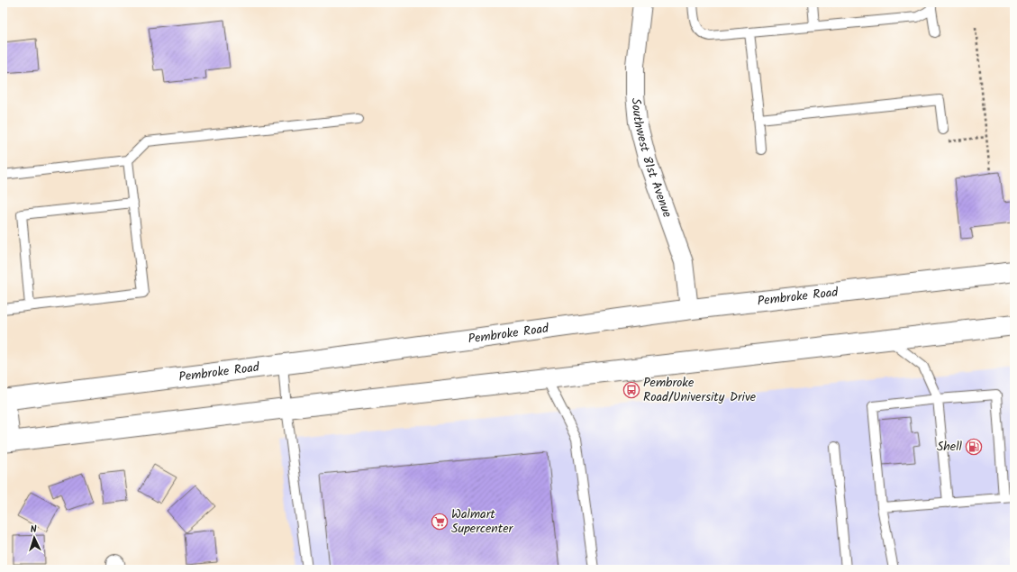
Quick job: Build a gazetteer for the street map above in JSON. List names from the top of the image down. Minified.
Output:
{"streets":{"main road":["Pembroke Road"],"street":["Southwest 81st Avenue"]},"crossings":[["Southwest 81st Avenue","Pembroke Road"]],"places":{"bus stop":["Pembroke Road/University Drive"],"fuel station":["Shell"],"supermarket":["Walmart Supercenter"]},"north":"top"}
